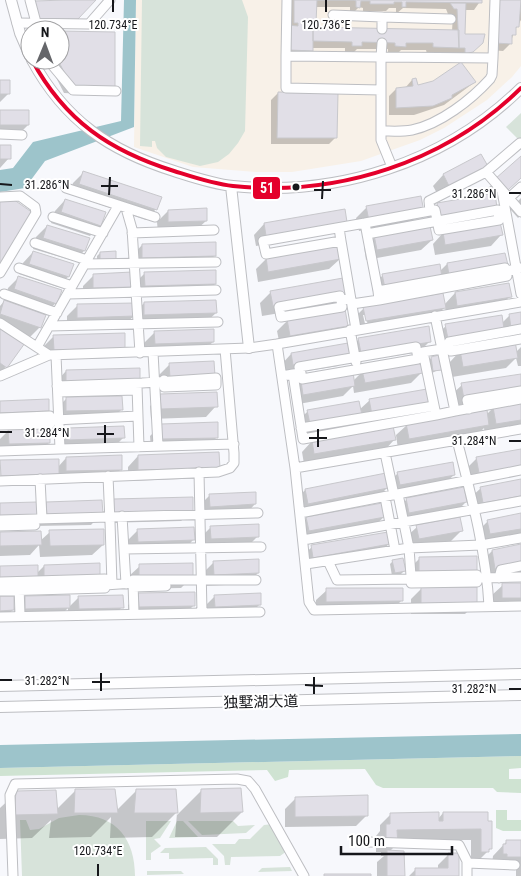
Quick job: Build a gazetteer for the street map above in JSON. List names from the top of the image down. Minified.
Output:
{"streets":{"main road":["独墅湖大道"]},"lines":["transit line 51"],"scale_bar":"100 m","north":"top","coordinates":["120.734°E","120.736°E","31.286°N","31.284°N","31.282°N"]}
